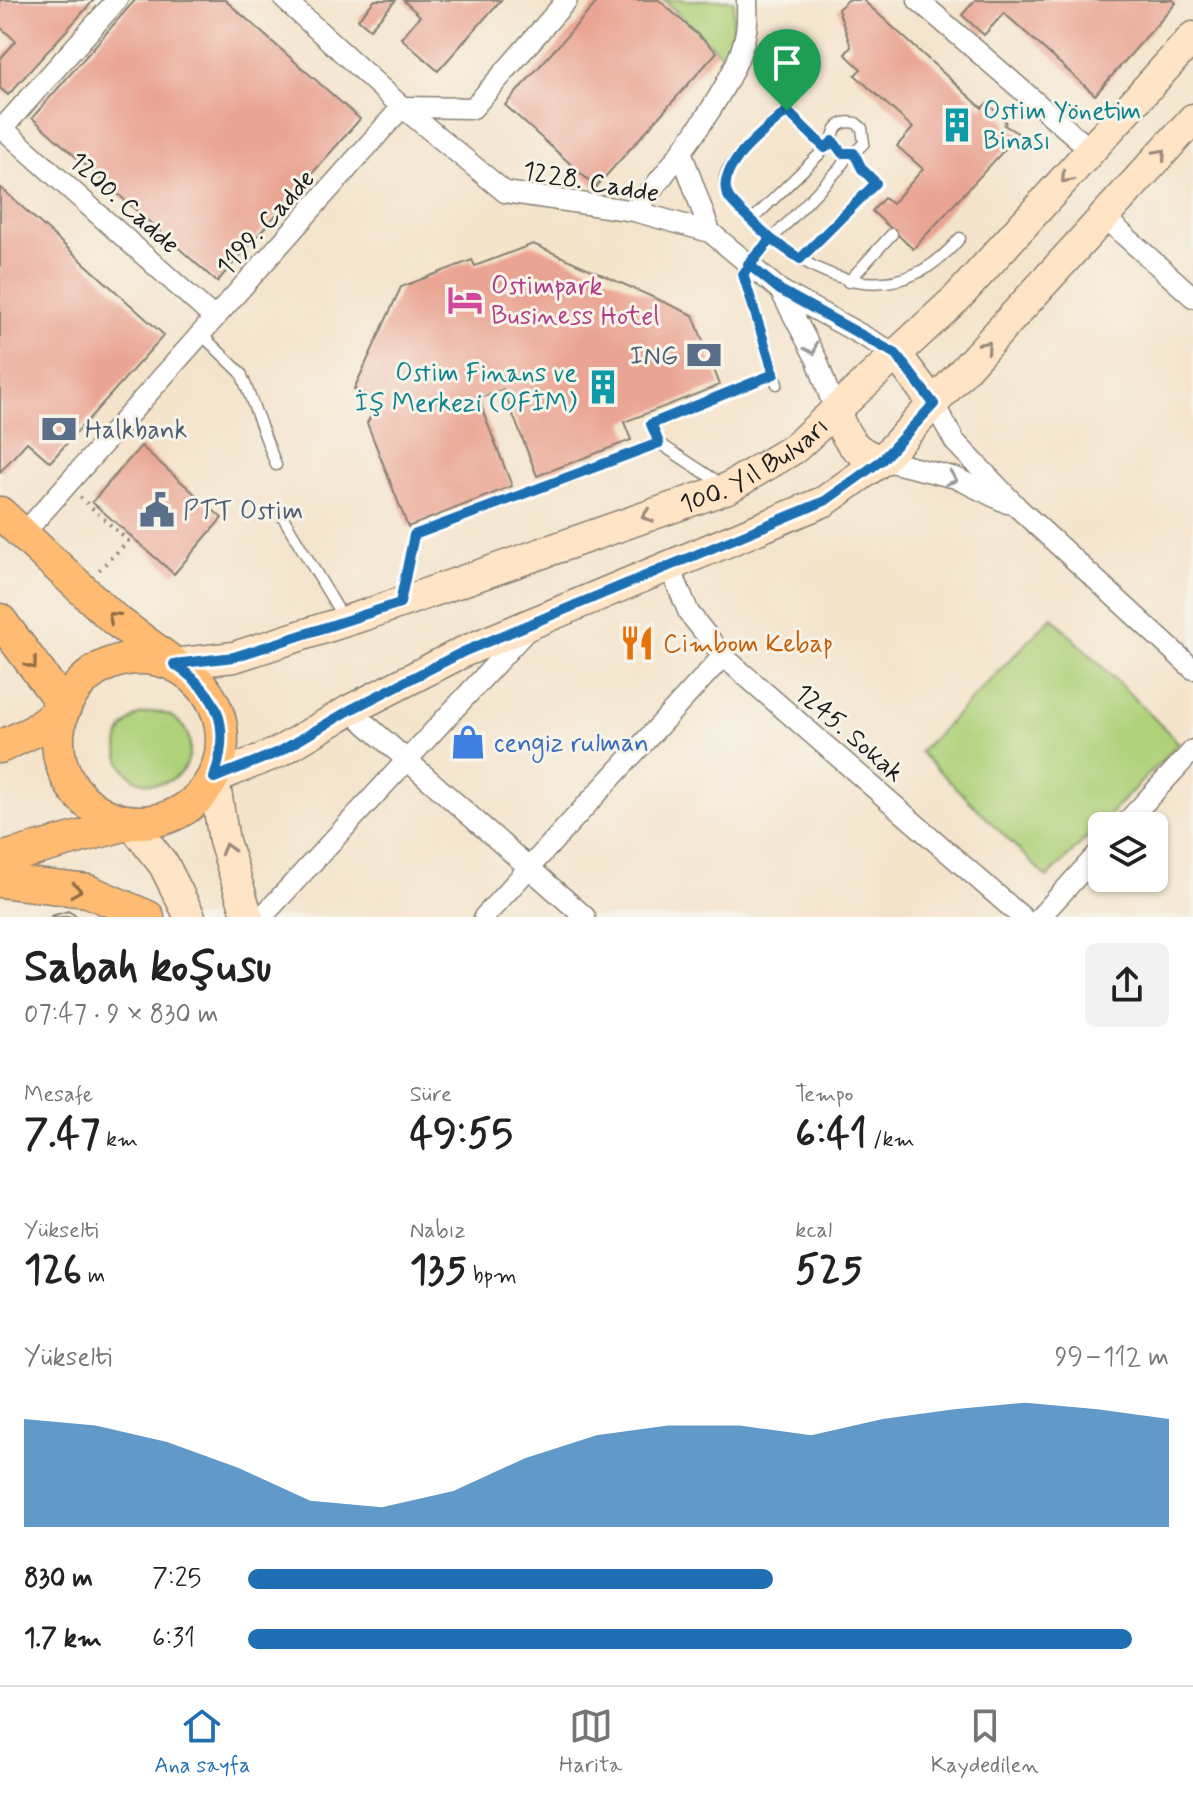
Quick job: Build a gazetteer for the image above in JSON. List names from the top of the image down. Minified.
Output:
{"streets":{"main road":["100. Yıl Bulvarı"],"street":["1228. Cadde","1200. Cadde","1199. Cadde","1245. Sokak"]},"crossings":[["1228. Cadde","1199. Cadde"],["1228. Cadde","100. Yıl Bulvarı"],["1200. Cadde","1199. Cadde"]],"places":{"building":["Ostim Yönetim Binası","Ostim Finans ve İş Merkezi (OFİM)"],"hotel":["Ostimpark Business Hotel"],"bank":["ING","Halkbank"],"public building":["PTT Ostim"],"restaurant":["Cimbom Kebap"],"shop":["cengiz rulman"]},"page":{"heading":["Sabah koşusu","07:47 · 9 × 830 m"],"stats":[["Mesafe","7.47 km"],["Süre","49:55"],["Tempo","6:41 /km"],["Yükselti","126 m"],["Nabız","135 bpm"],["kcal","525"]],"chart":["Yükselti","99–112 m"],"list":[{"name":"830 m","note":"7:25"},{"name":"1.7 km","note":"6:31"}],"tabs":["Ana sayfa","Harita","Kaydedilen"]}}
